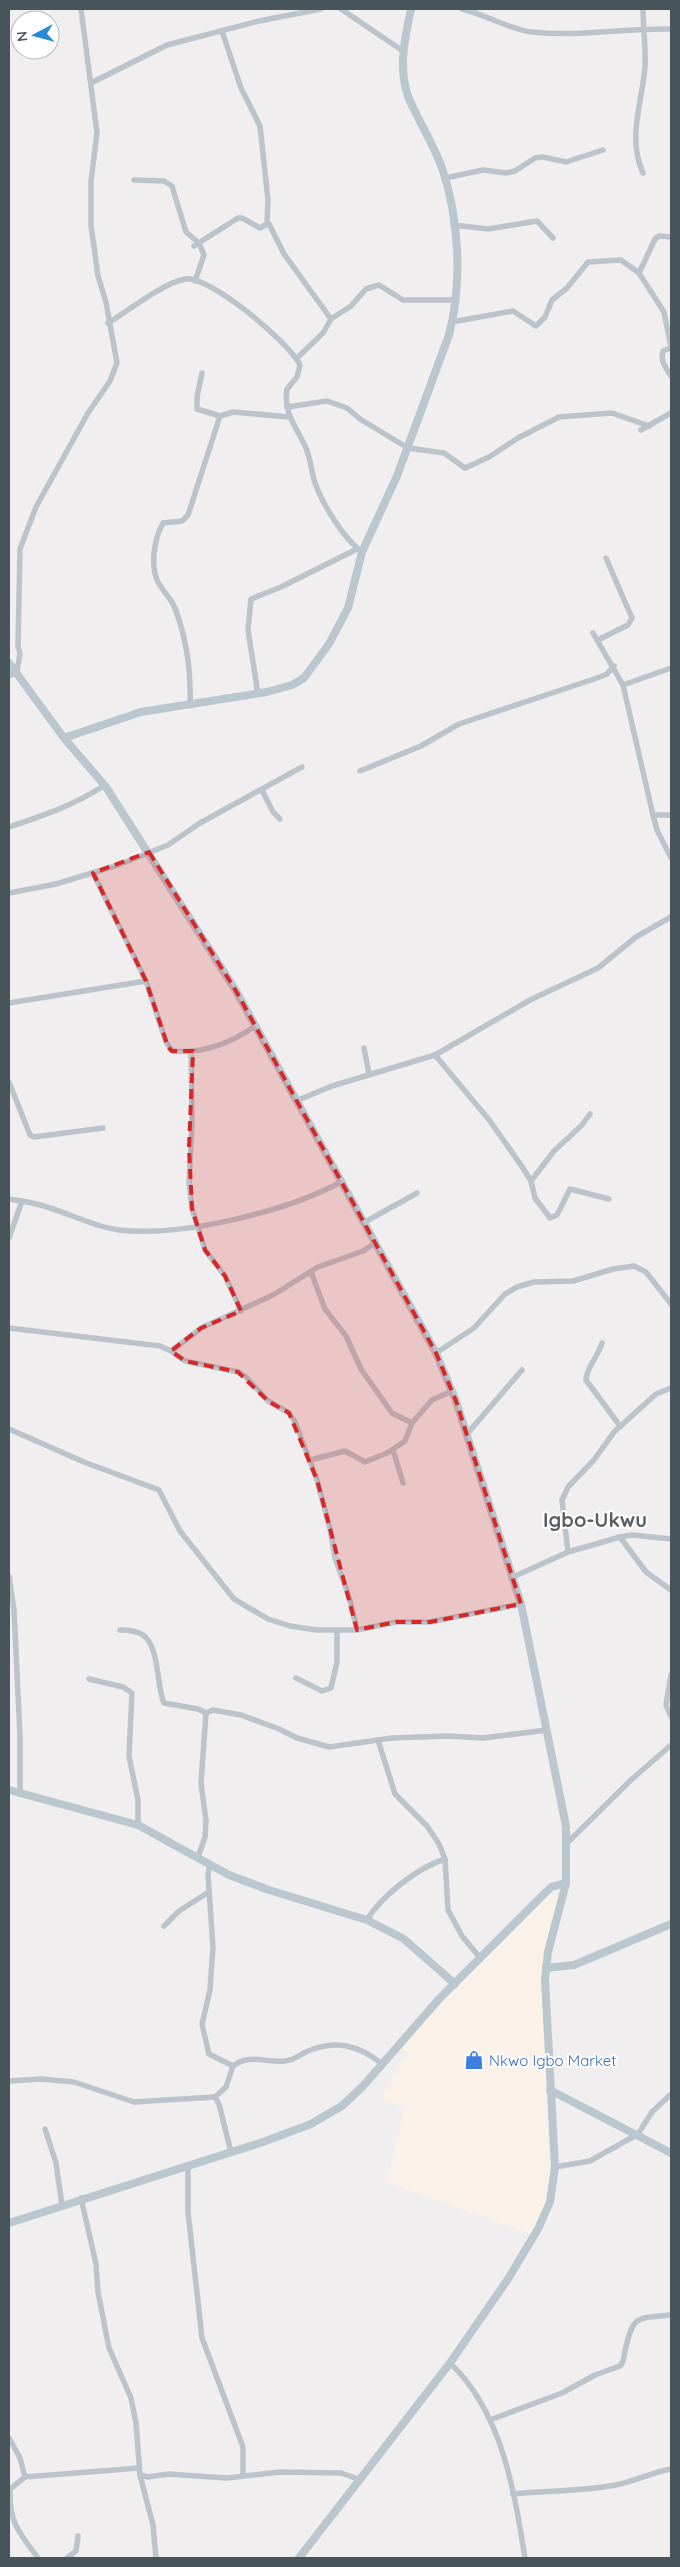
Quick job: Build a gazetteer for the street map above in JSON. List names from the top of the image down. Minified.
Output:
{"districts":["Igbo-Ukwu"],"places":{"shop":["Nkwo Igbo Market"]},"north":"left"}
